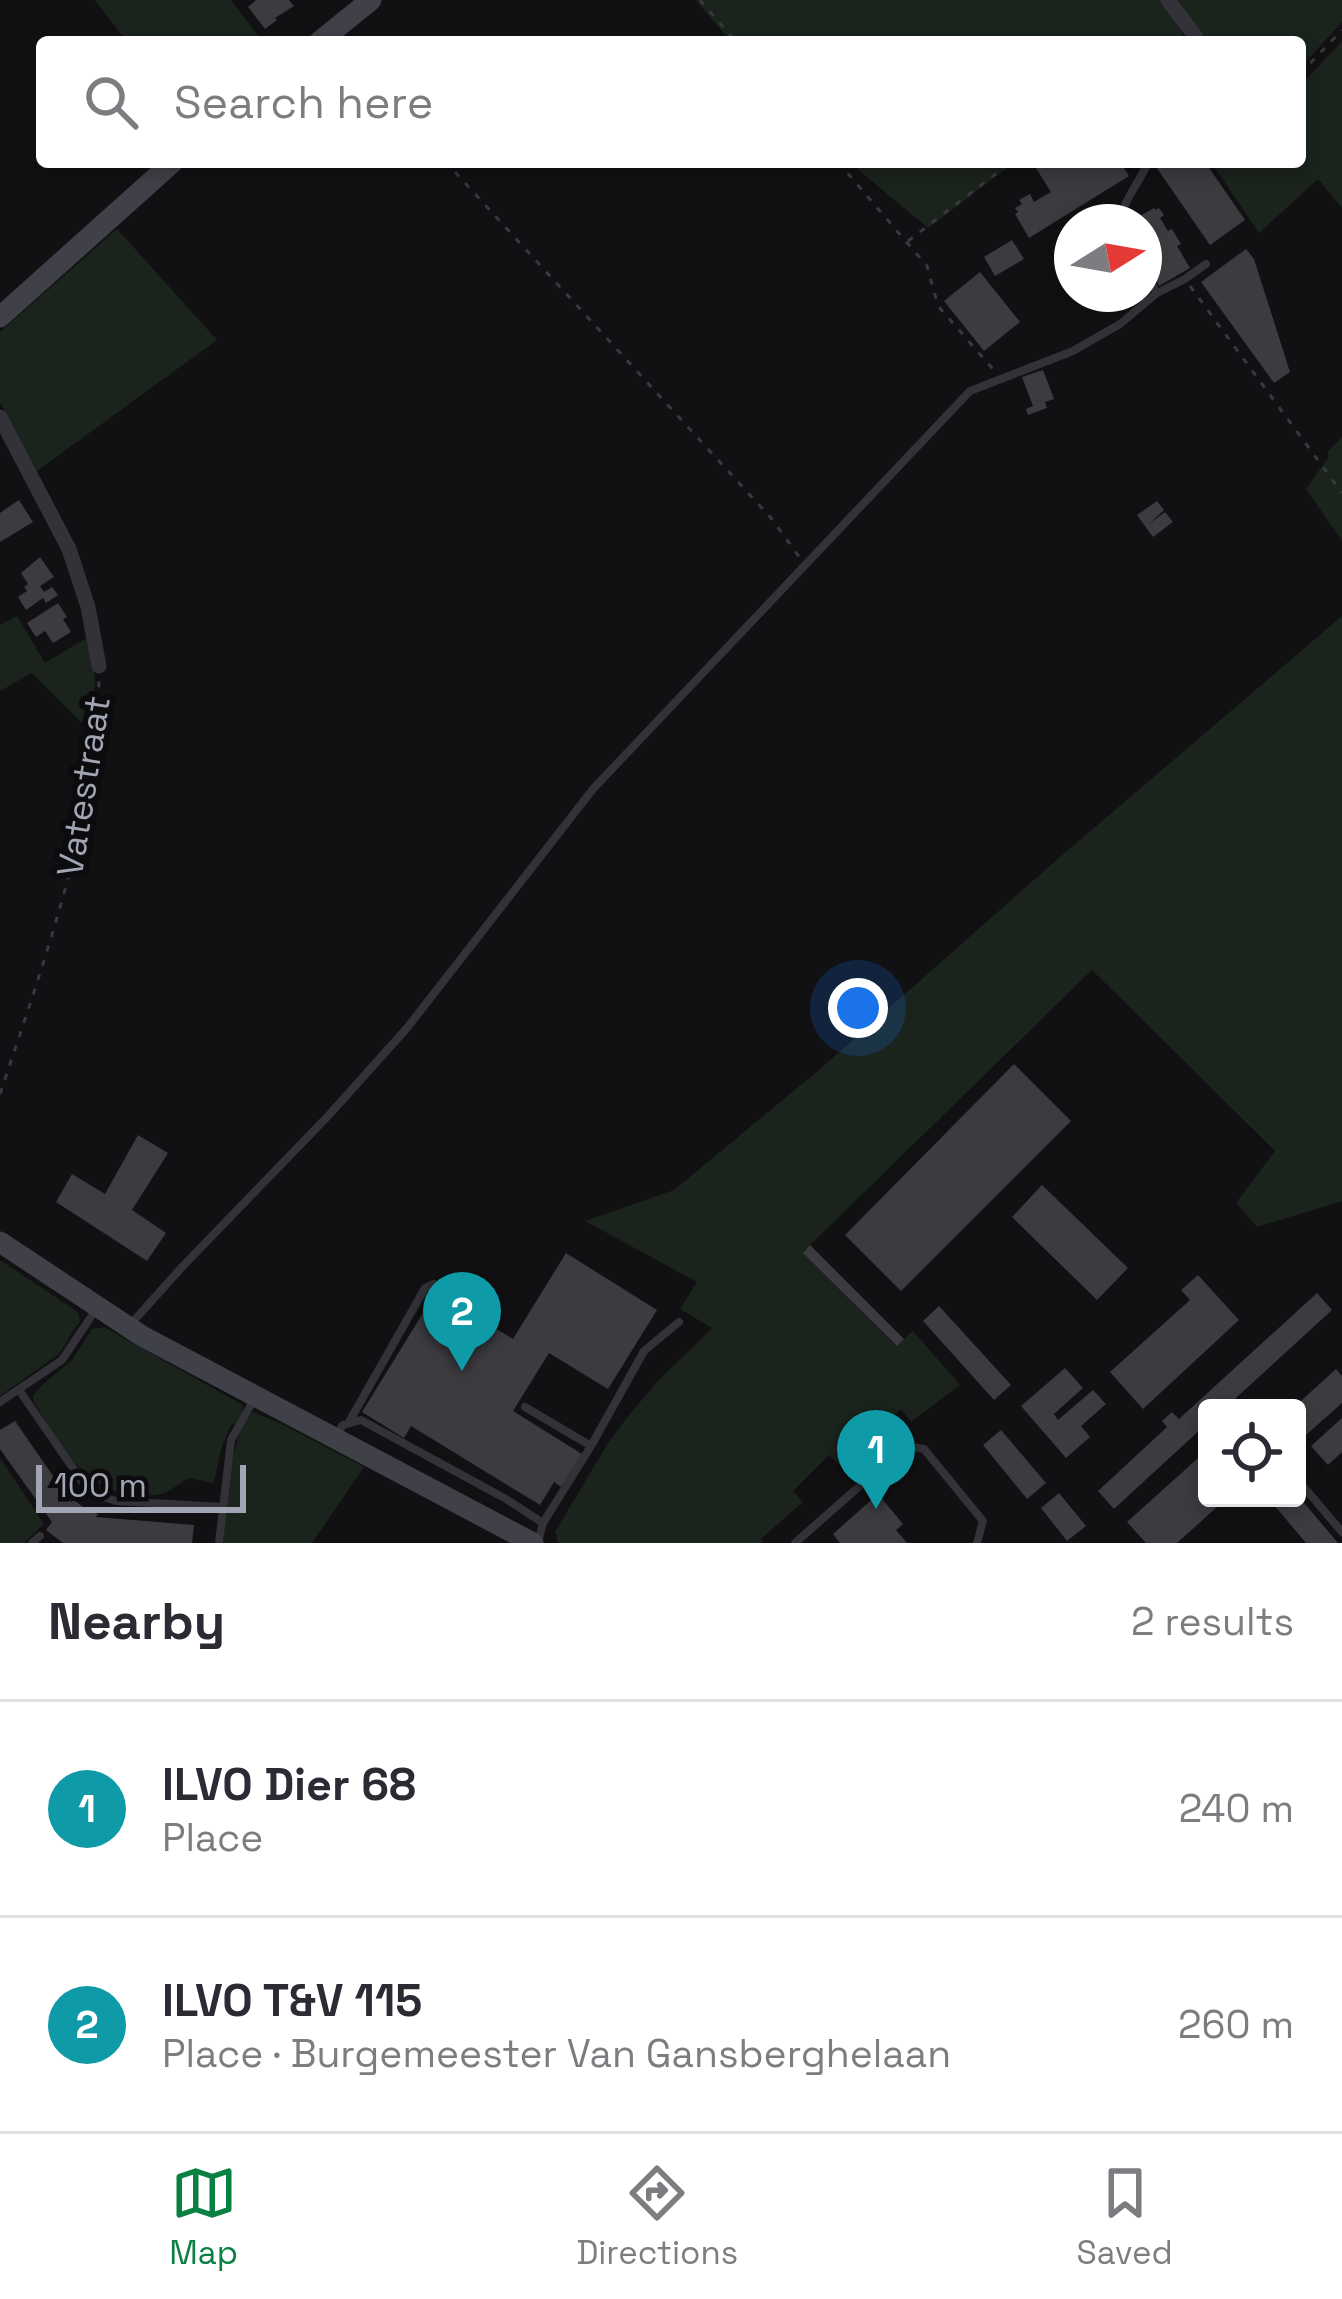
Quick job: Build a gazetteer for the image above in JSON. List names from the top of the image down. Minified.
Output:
{"streets":{"street":["Vatestraat"]},"scale_bar":"100 m","north":"right","page":{"search":"Search here","pins":["2","1"],"scale":"100 m","heading":["Nearby","2 results"],"list":[{"mark":"1","name":"ILVO Dier 68","note":"Place","value":"240 m"},{"mark":"2","name":"ILVO T&V 115","note":"Place · Burgemeester Van Gansberghelaan","value":"260 m"}],"nav":["Map","Directions","Saved"]}}
